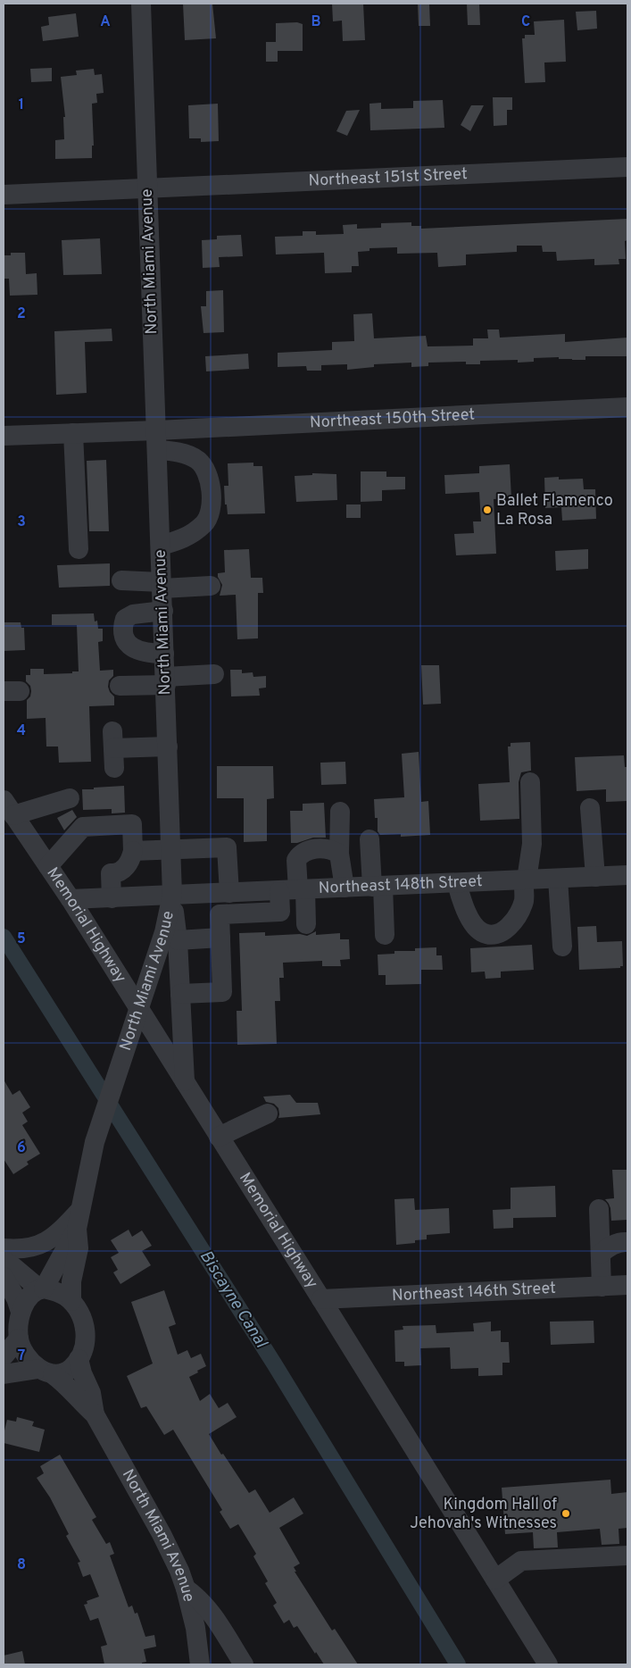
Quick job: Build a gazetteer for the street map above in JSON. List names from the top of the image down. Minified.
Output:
{"streets":{"street":["Northeast 151st Street","North Miami Avenue","Northeast 150th Street","Northeast 148th Street","Memorial Highway","Northeast 146th Street"]},"crossings":[["Northeast 151st Street","North Miami Avenue"],["North Miami Avenue","Northeast 150th Street"],["North Miami Avenue","Northeast 148th Street"],["North Miami Avenue","Memorial Highway"],["Northeast 148th Street","Memorial Highway"],["Memorial Highway","Northeast 146th Street"]],"water":["Biscayne Canal"],"places":["Ballet Flamenco La Rosa","Kingdom Hall of Jehovah's Witnesses"],"grid":{"columns":["A","B","C"],"rows":["1","2","3","4","5","6","7","8"]}}
